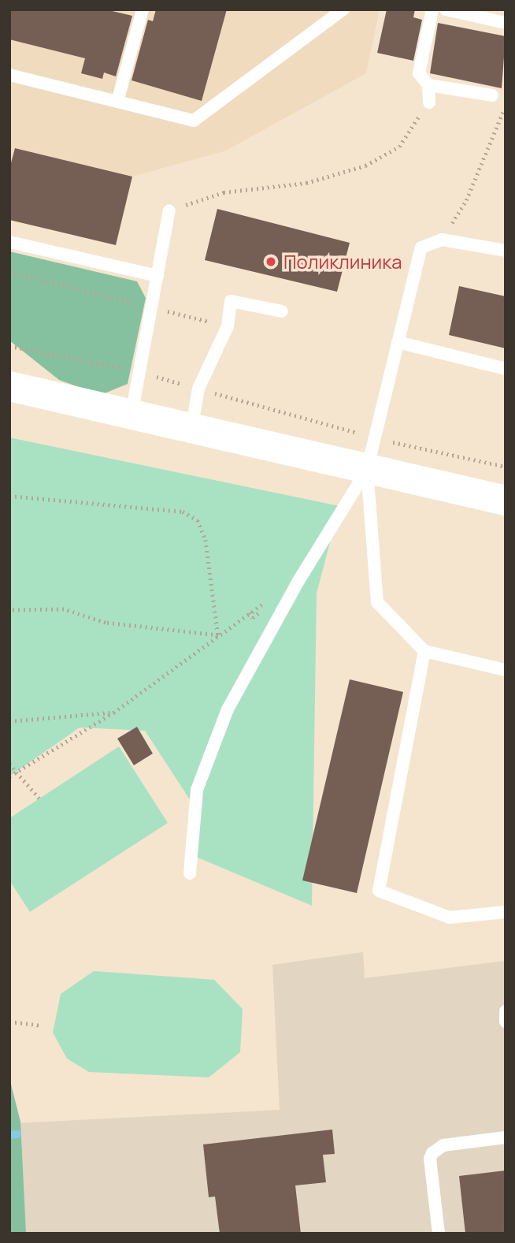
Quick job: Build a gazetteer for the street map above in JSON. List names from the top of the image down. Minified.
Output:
{"places":["Поликлиника"]}
